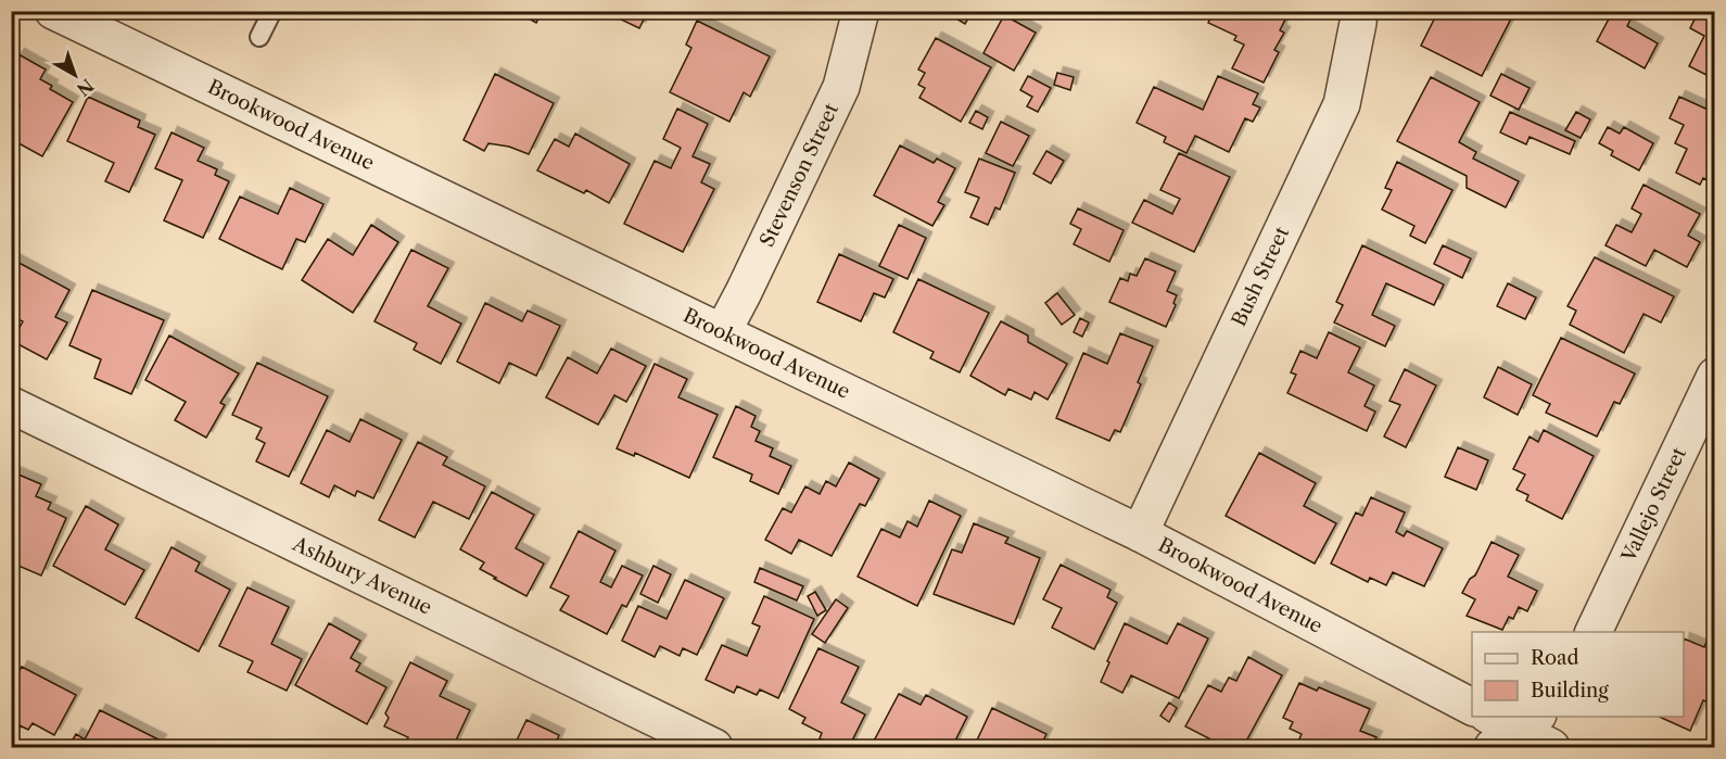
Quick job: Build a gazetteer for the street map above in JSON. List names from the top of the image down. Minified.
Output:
{"streets":{"street":["Brookwood Avenue","Stevenson Street","Bush Street","Vallejo Street","Ashbury Avenue"]},"crossings":[["Brookwood Avenue","Stevenson Street"],["Brookwood Avenue","Bush Street"]],"legend":["Road","Building"],"north":"bottom right"}
